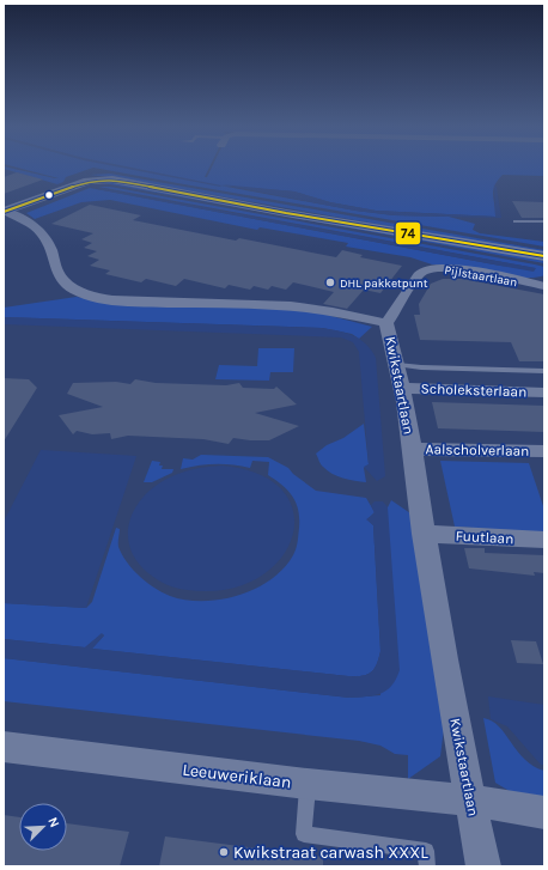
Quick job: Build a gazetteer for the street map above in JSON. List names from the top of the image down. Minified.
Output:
{"streets":{"street":["Pijlstaartlaan","Kwikstaartlaan","Scholeksterlaan","Aalscholverlaan","Fuutlaan","Leeuweriklaan"]},"crossings":[["Pijlstaartlaan","Kwikstaartlaan"],["Kwikstaartlaan","Scholeksterlaan"],["Kwikstaartlaan","Aalscholverlaan"],["Kwikstaartlaan","Fuutlaan"],["Kwikstaartlaan","Leeuweriklaan"]],"places":["DHL pakketpunt","Kwikstraat carwash XXXL"],"lines":["transit line 74"],"north":"top right"}
